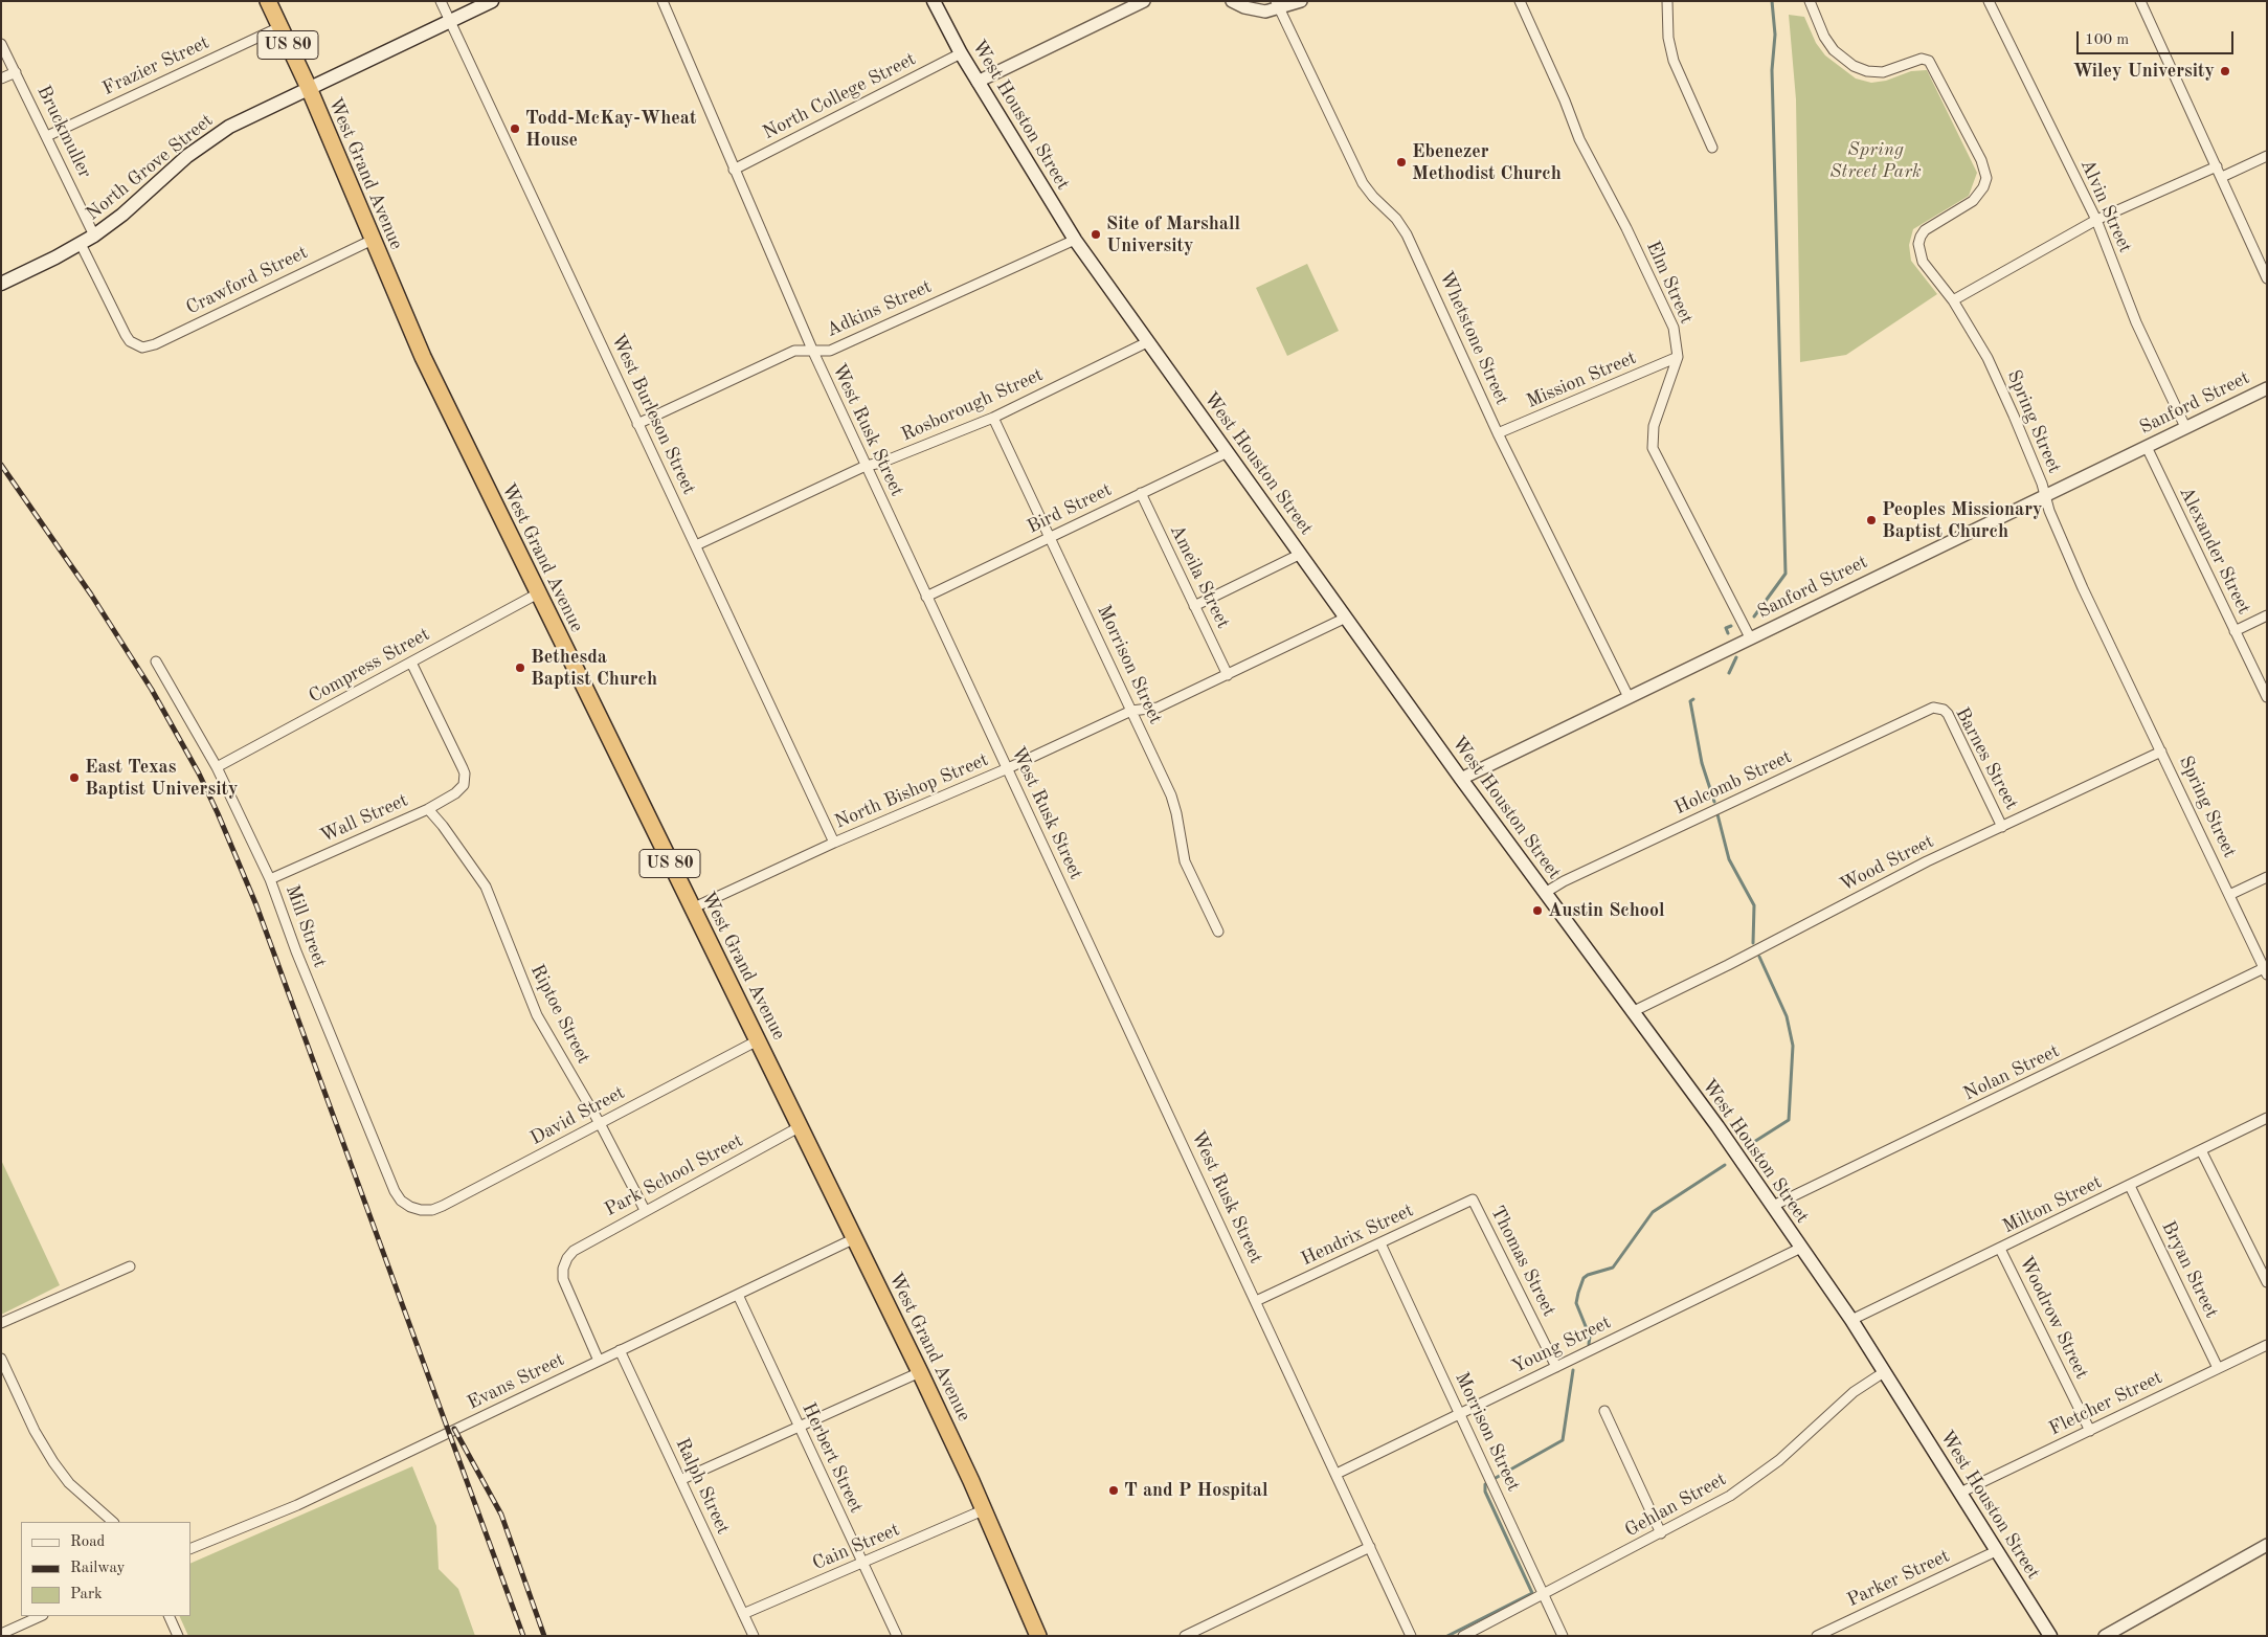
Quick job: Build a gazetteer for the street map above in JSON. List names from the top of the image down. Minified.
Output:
{"streets":{"highway":["US 80","West Grand Avenue"],"main road":["West Houston Street","North Grove Street"],"street":["Frazier Street","North College Street","Bruckmuller","Alvin Street","Crawford Street","Elm Street","Adkins Street","Whetstone Street","Mission Street","Sanford Street","Rosborough Street","West Burleson Street","Spring Street","West Rusk Street","Bird Street","Alexander Street","Ameila Street","Morrison Street","Compress Street","Barnes Street","Holcomb Street","North Bishop Street","Wall Street","Wood Street","Mill Street","Riptoe Street","Nolan Street","David Street","Park School Street","Milton Street","Hendrix Street","Thomas Street","Bryan Street","Woodrow Street","Young Street","Evans Street","Fletcher Street","Herbert Street","Ralph Street","Gehlan Street","Cain Street","Parker Street"]},"crossings":[["Frazier Street","Bruckmuller"],["Frazier Street","West Grand Avenue"],["North College Street","West Houston Street"],["North College Street","West Rusk Street"],["West Houston Street","Adkins Street"],["West Houston Street","Sanford Street"],["West Houston Street","Rosborough Street"],["West Houston Street","Bird Street"],["West Houston Street","Holcomb Street"],["West Houston Street","North Bishop Street"],["West Houston Street","Wood Street"],["West Houston Street","Nolan Street"],["West Houston Street","Milton Street"],["West Houston Street","Young Street"],["West Houston Street","Fletcher Street"],["West Houston Street","Gehlan Street"],["West Houston Street","Parker Street"],["Bruckmuller","North Grove Street"],["North Grove Street","West Grand Avenue"],["North Grove Street","Crawford Street"],["North Grove Street","West Burleson Street"],["West Grand Avenue","Crawford Street"],["West Grand Avenue","Compress Street"],["West Grand Avenue","North Bishop Street"],["West Grand Avenue","David Street"],["West Grand Avenue","Park School Street"],["West Grand Avenue","Evans Street"],["West Grand Avenue","Cain Street"],["Alvin Street","Sanford Street"],["Elm Street","Mission Street"],["Elm Street","Sanford Street"],["Adkins Street","West Burleson Street"],["Adkins Street","West Rusk Street"],["Whetstone Street","Mission Street"],["Whetstone Street","Sanford Street"],["Sanford Street","Spring Street"],["Sanford Street","Alexander Street"],["Rosborough Street","West Burleson Street"],["Rosborough Street","West Rusk Street"],["Rosborough Street","Morrison Street"],["West Burleson Street","North Bishop Street"],["Spring Street","Wood Street"],["Spring Street","Nolan Street"],["West Rusk Street","Bird Street"],["West Rusk Street","North Bishop Street"],["West Rusk Street","Hendrix Street"],["West Rusk Street","Young Street"],["Bird Street","Ameila Street"],["Bird Street","Morrison Street"],["Ameila Street","North Bishop Street"],["Morrison Street","North Bishop Street"],["Morrison Street","Hendrix Street"],["Morrison Street","Young Street"],["Morrison Street","Gehlan Street"],["Compress Street","Wall Street"],["Compress Street","Mill Street"],["Barnes Street","Holcomb Street"],["Barnes Street","Wood Street"],["Wall Street","Mill Street"],["Wall Street","Riptoe Street"],["Mill Street","David Street"],["Riptoe Street","David Street"],["Riptoe Street","Park School Street"],["Park School Street","Evans Street"],["Milton Street","Bryan Street"],["Milton Street","Woodrow Street"],["Hendrix Street","Thomas Street"],["Thomas Street","Young Street"],["Bryan Street","Fletcher Street"],["Woodrow Street","Fletcher Street"],["Evans Street","Herbert Street"],["Evans Street","Ralph Street"],["Herbert Street","Cain Street"],["Ralph Street","Cain Street"]],"parks":["Spring Street Park"],"places":["Wiley University","Todd-McKay-Wheat House","Ebenezer Methodist Church","Site of Marshall University","Peoples Missionary Baptist Church","Bethesda Baptist Church","East Texas Baptist University","Austin School","T and P Hospital"],"legend":["Road","Railway","Park"],"scale_bar":"100 m"}
